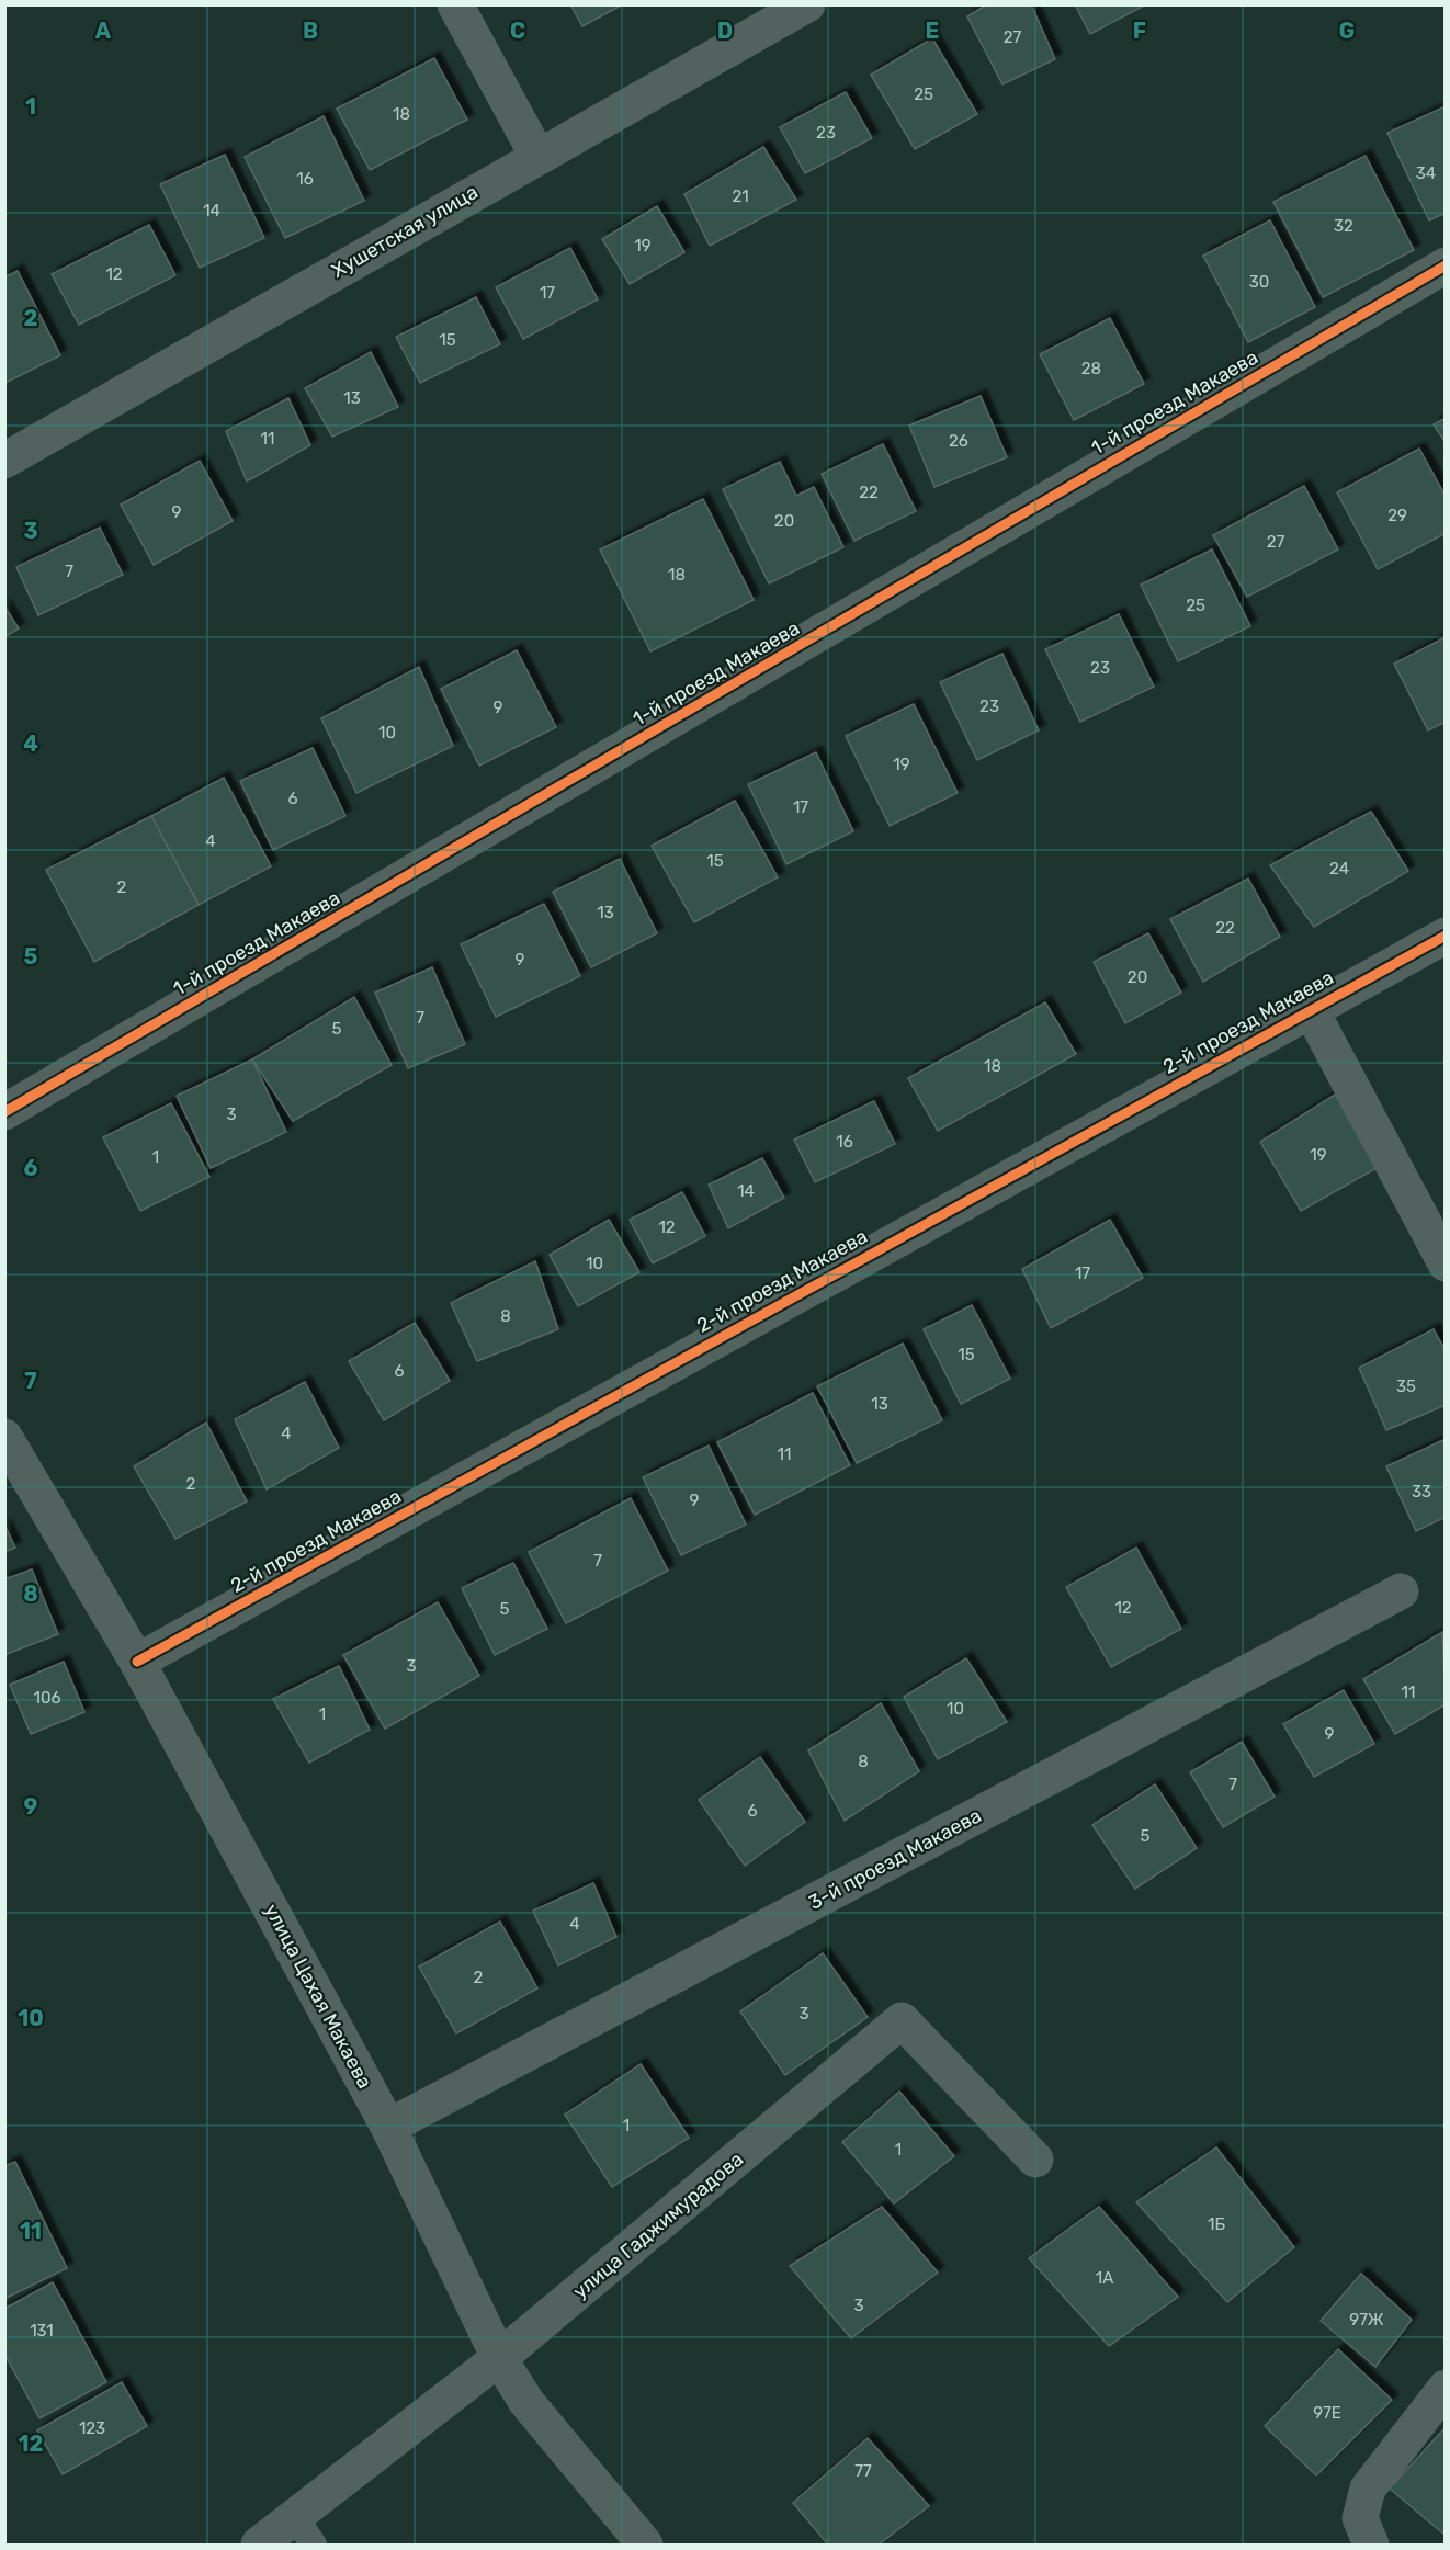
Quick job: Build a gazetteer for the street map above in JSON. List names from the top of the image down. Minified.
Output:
{"streets":{"street":["Хушетская улица","1-й проезд Макаева","2-й проезд Макаева","3-й проезд Макаева","улица Цахая Макаева","улица Гаджимурадова"]},"crossings":[["2-й проезд Макаева","улица Цахая Макаева"],["3-й проезд Макаева","улица Цахая Макаева"],["улица Цахая Макаева","улица Гаджимурадова"]],"house_numbers":["27","25","18","23","34","16","21","14","32","19","12","30","17","15","28","13","11","26","22","9","29","20","27","7","18","25","23","23","9","10","19","6","17","4","15","24","2","13","22","9","20","7","5","18","3","16","19","1","14","12","10","17","8","15","6","35","13","4","11","2","33","9","7","12","5","3","11","106","10","1","9","8","7","6","5","4","2","3","1","1","1Б","1А","3","97Ж","131","97Е","123","77"],"grid":{"columns":["A","B","C","D","E","F","G"],"rows":["1","2","3","4","5","6","7","8","9","10","11","12"]}}
